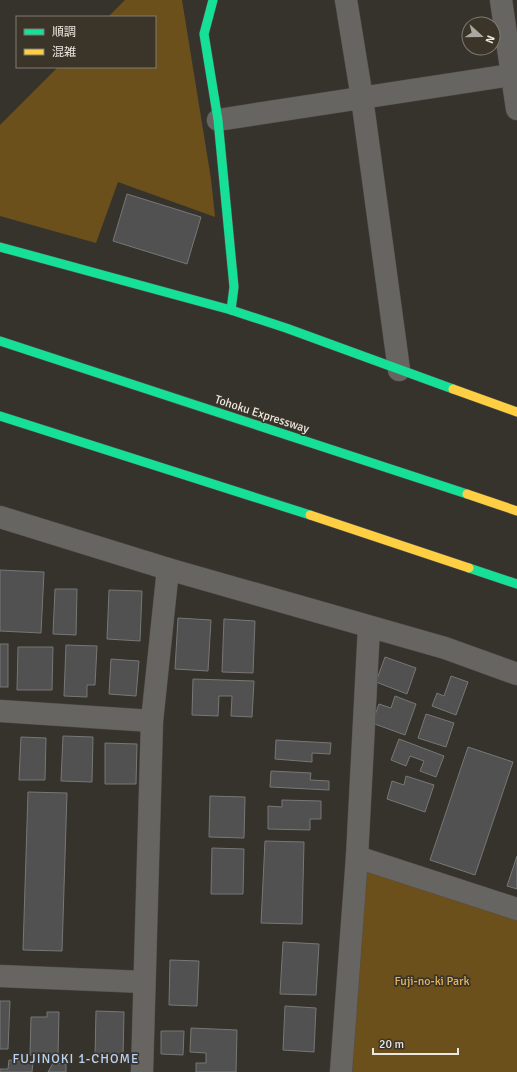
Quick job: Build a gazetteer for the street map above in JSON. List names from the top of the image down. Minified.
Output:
{"streets":{"main road":["Tohoku Expressway"]},"districts":["FUJINOKI 1-CHOME"],"parks":["Fuji-no-ki Park"],"legend":["順調","混雑"],"scale_bar":"20 m","north":"right"}
